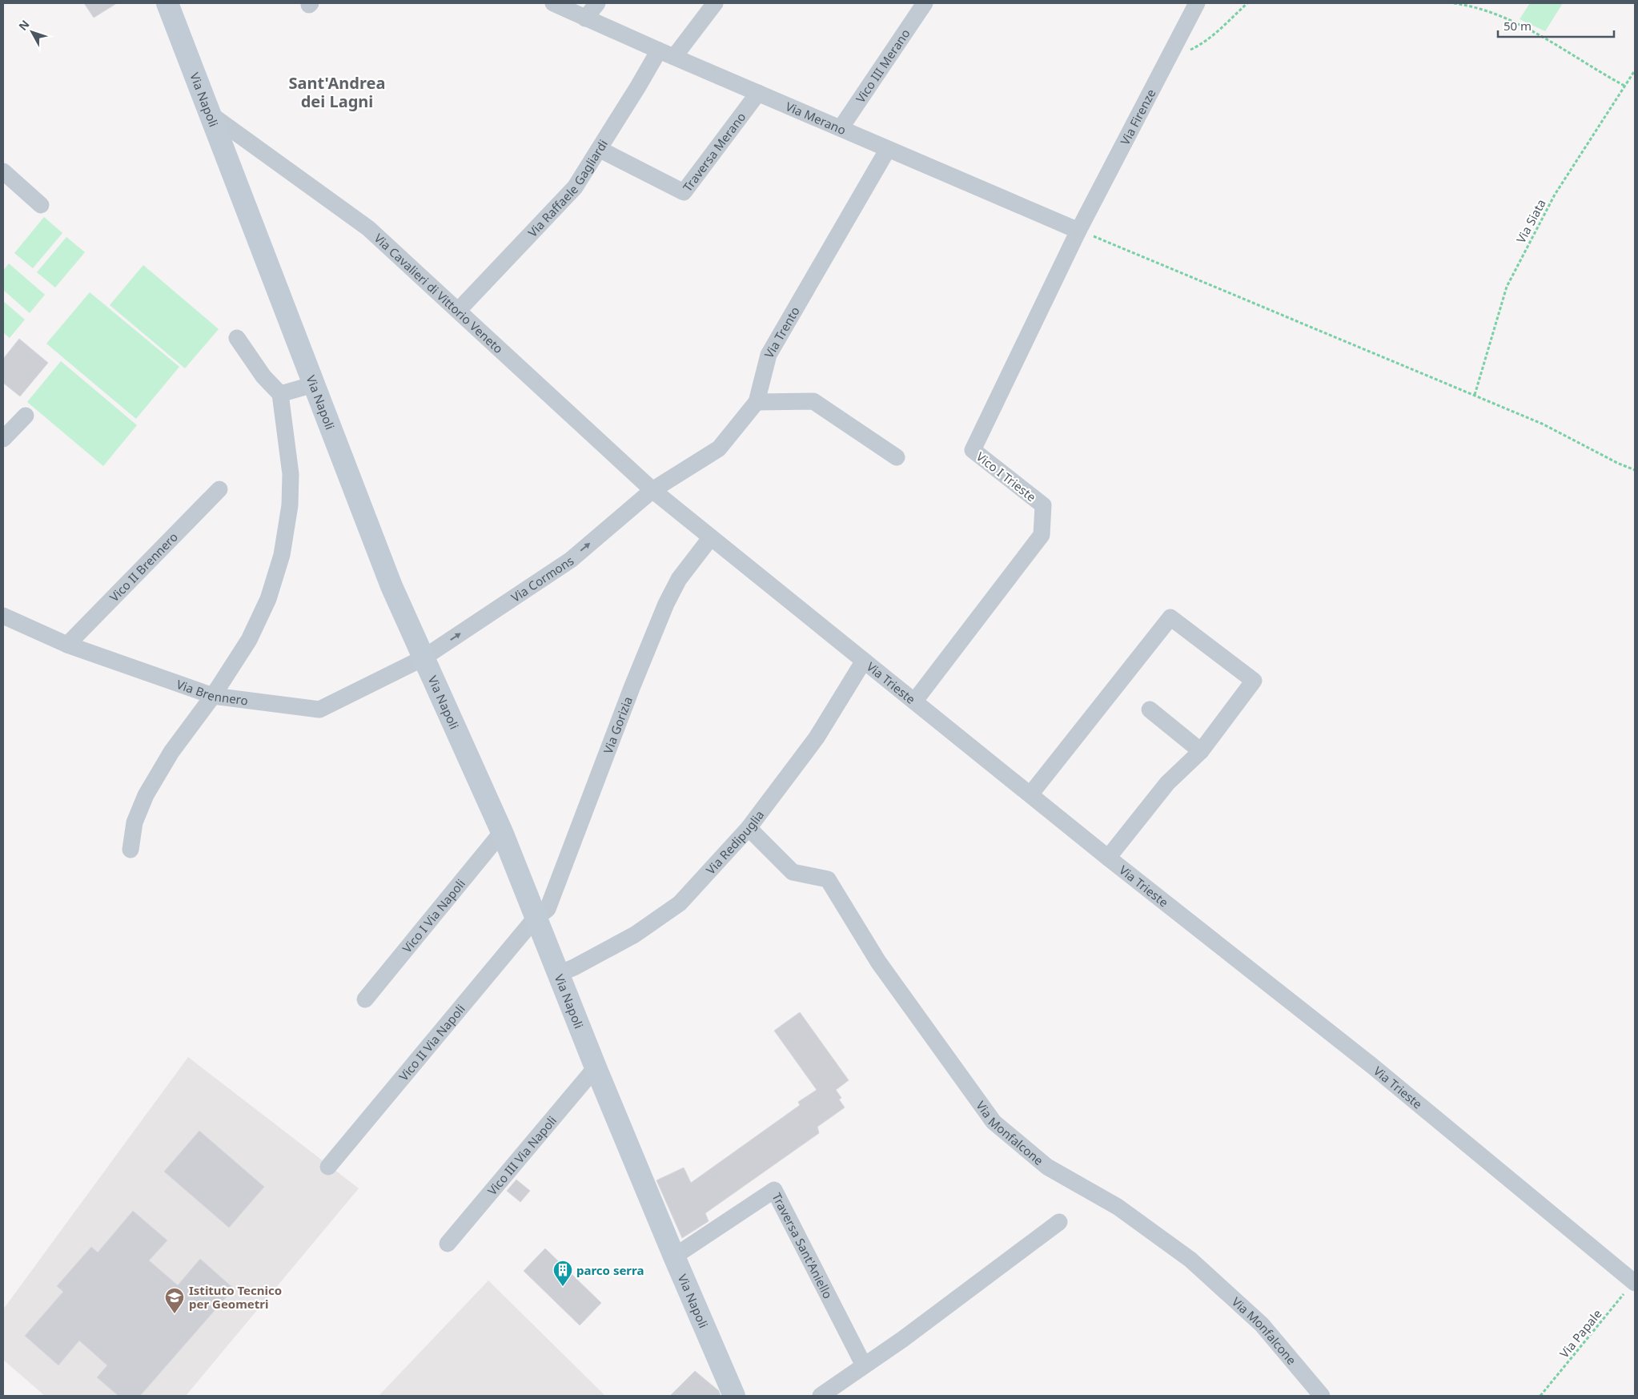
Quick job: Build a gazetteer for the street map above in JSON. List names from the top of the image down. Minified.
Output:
{"streets":{"street":["Vico III Merano","Via Napoli","Via Firenze","Via Merano","Traversa Merano","Via Raffaele Gagliardi","Via Cavalieri di Vittorio Veneto","Via Trento","Vico I Trieste","Vico II Brennero","Via Cormons","Via Trieste","Via Brennero","Via Gorizia","Via Redipuglia","Vico I Via Napoli","Vico II Via Napoli","Via Monfalcone","Vico III Via Napoli","Traversa Sant'Aniello"],"path":["Via Siata","Via Papale"]},"crossings":[["Vico III Merano","Via Merano"],["Via Napoli","Via Cavalieri di Vittorio Veneto"],["Via Napoli","Via Cormons"],["Via Napoli","Via Brennero"],["Via Napoli","Via Gorizia"],["Via Napoli","Via Redipuglia"],["Via Napoli","Vico I Via Napoli"],["Via Napoli","Vico II Via Napoli"],["Via Napoli","Vico III Via Napoli"],["Via Napoli","Traversa Sant'Aniello"],["Via Firenze","Via Merano"],["Via Firenze","Vico I Trieste"],["Via Merano","Traversa Merano"],["Via Merano","Via Raffaele Gagliardi"],["Via Merano","Via Trento"],["Via Merano","Vico I Trieste"],["Traversa Merano","Via Raffaele Gagliardi"],["Via Raffaele Gagliardi","Via Cavalieri di Vittorio Veneto"],["Via Cavalieri di Vittorio Veneto","Via Trento"],["Via Cavalieri di Vittorio Veneto","Via Cormons"],["Via Cavalieri di Vittorio Veneto","Via Trieste"],["Via Trento","Via Cormons"],["Via Trento","Via Trieste"],["Vico I Trieste","Via Trieste"],["Vico II Brennero","Via Brennero"],["Via Cormons","Via Trieste"],["Via Cormons","Via Brennero"],["Via Trieste","Via Gorizia"],["Via Trieste","Via Redipuglia"],["Via Trieste","Via Papale"],["Via Gorizia","Vico II Via Napoli"],["Via Redipuglia","Via Monfalcone"]],"one_way":["Via Cormons"],"districts":["Sant'Andrea dei Lagni"],"places":{"building":["parco serra"],"school or university":["Istituto Tecnico per Geometri"]},"scale_bar":"50 m","north":"top left"}
